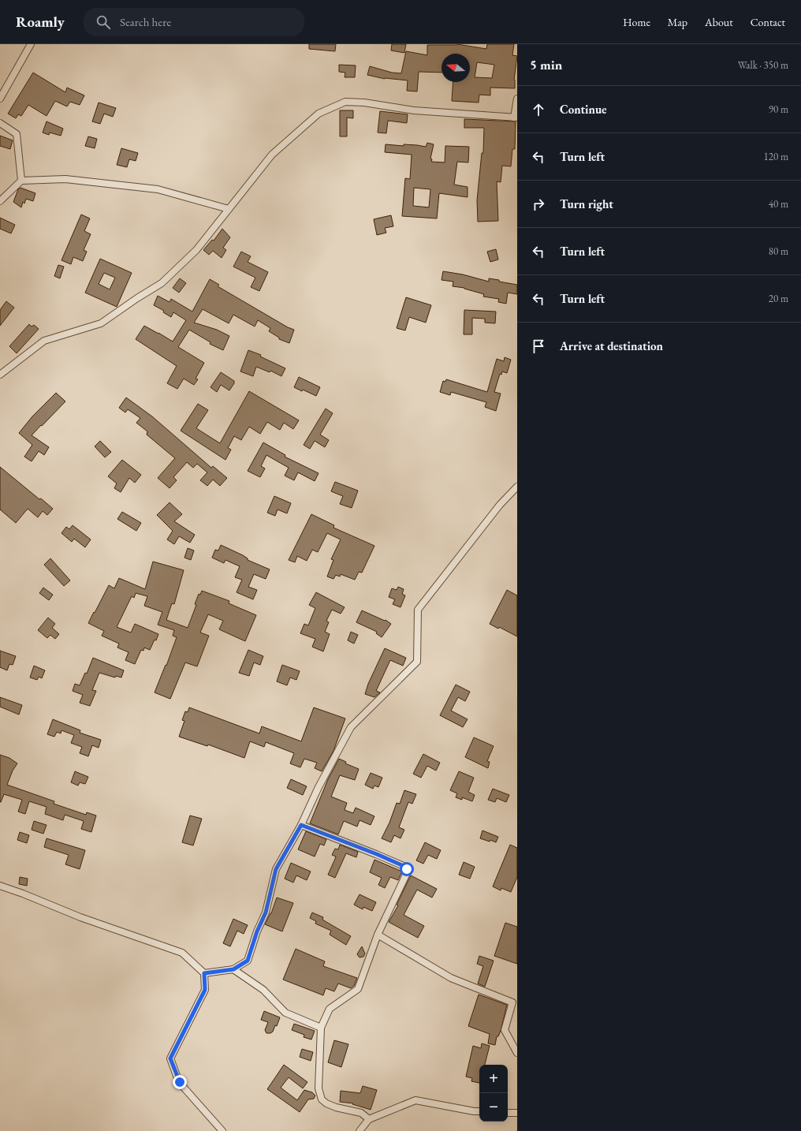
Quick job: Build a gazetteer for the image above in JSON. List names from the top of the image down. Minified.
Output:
{"north":"left","page":{"header":"Roamly","search":"Search here","nav":["Home","Map","About","Contact"],"heading":["5 min","Walk · 350 m"],"list":[["Continue","90 m"],["Turn left","120 m"],["Turn right","40 m"],["Turn left","80 m"],["Turn left","20 m"],"Arrive at destination"],"map_buttons":["+","−"]}}
